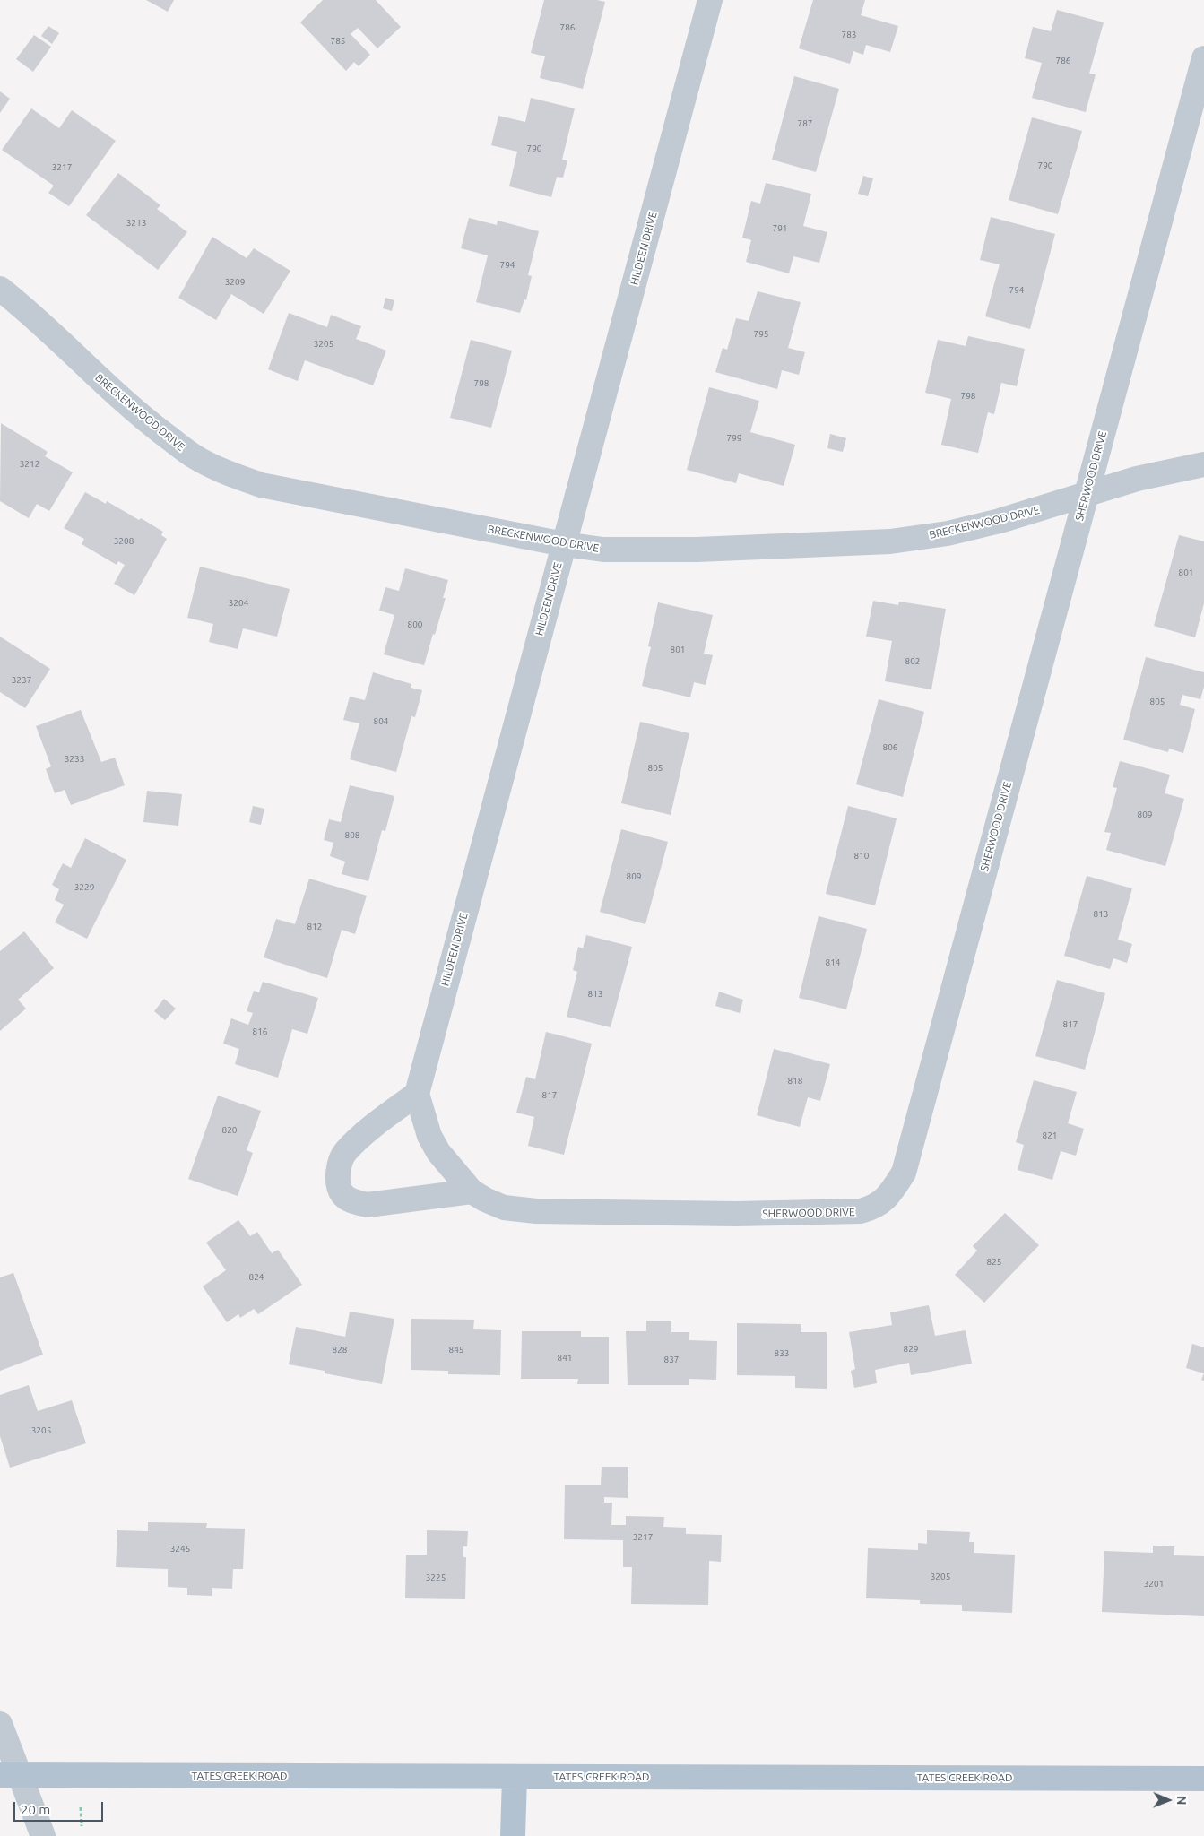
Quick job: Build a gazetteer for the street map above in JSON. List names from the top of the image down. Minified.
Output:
{"streets":{"main road":["TATES CREEK ROAD"],"street":["HILDEEN DRIVE","BRECKENWOOD DRIVE","SHERWOOD DRIVE"]},"crossings":[["HILDEEN DRIVE","BRECKENWOOD DRIVE"],["BRECKENWOOD DRIVE","SHERWOOD DRIVE"]],"house_numbers":["786","783","785","786","787","790","790","3217","3213","791","794","3209","794","795","3205","798","798","799","3212","3208","801","3204","800","801","802","3237","805","804","806","3233","805","809","808","810","809","3229","813","812","814","813","817","816","818","817","820","821","825","824","829","828","845","833","841","837","3205","3217","3245","3205","3225","3201"],"scale_bar":"20 m","north":"right"}
